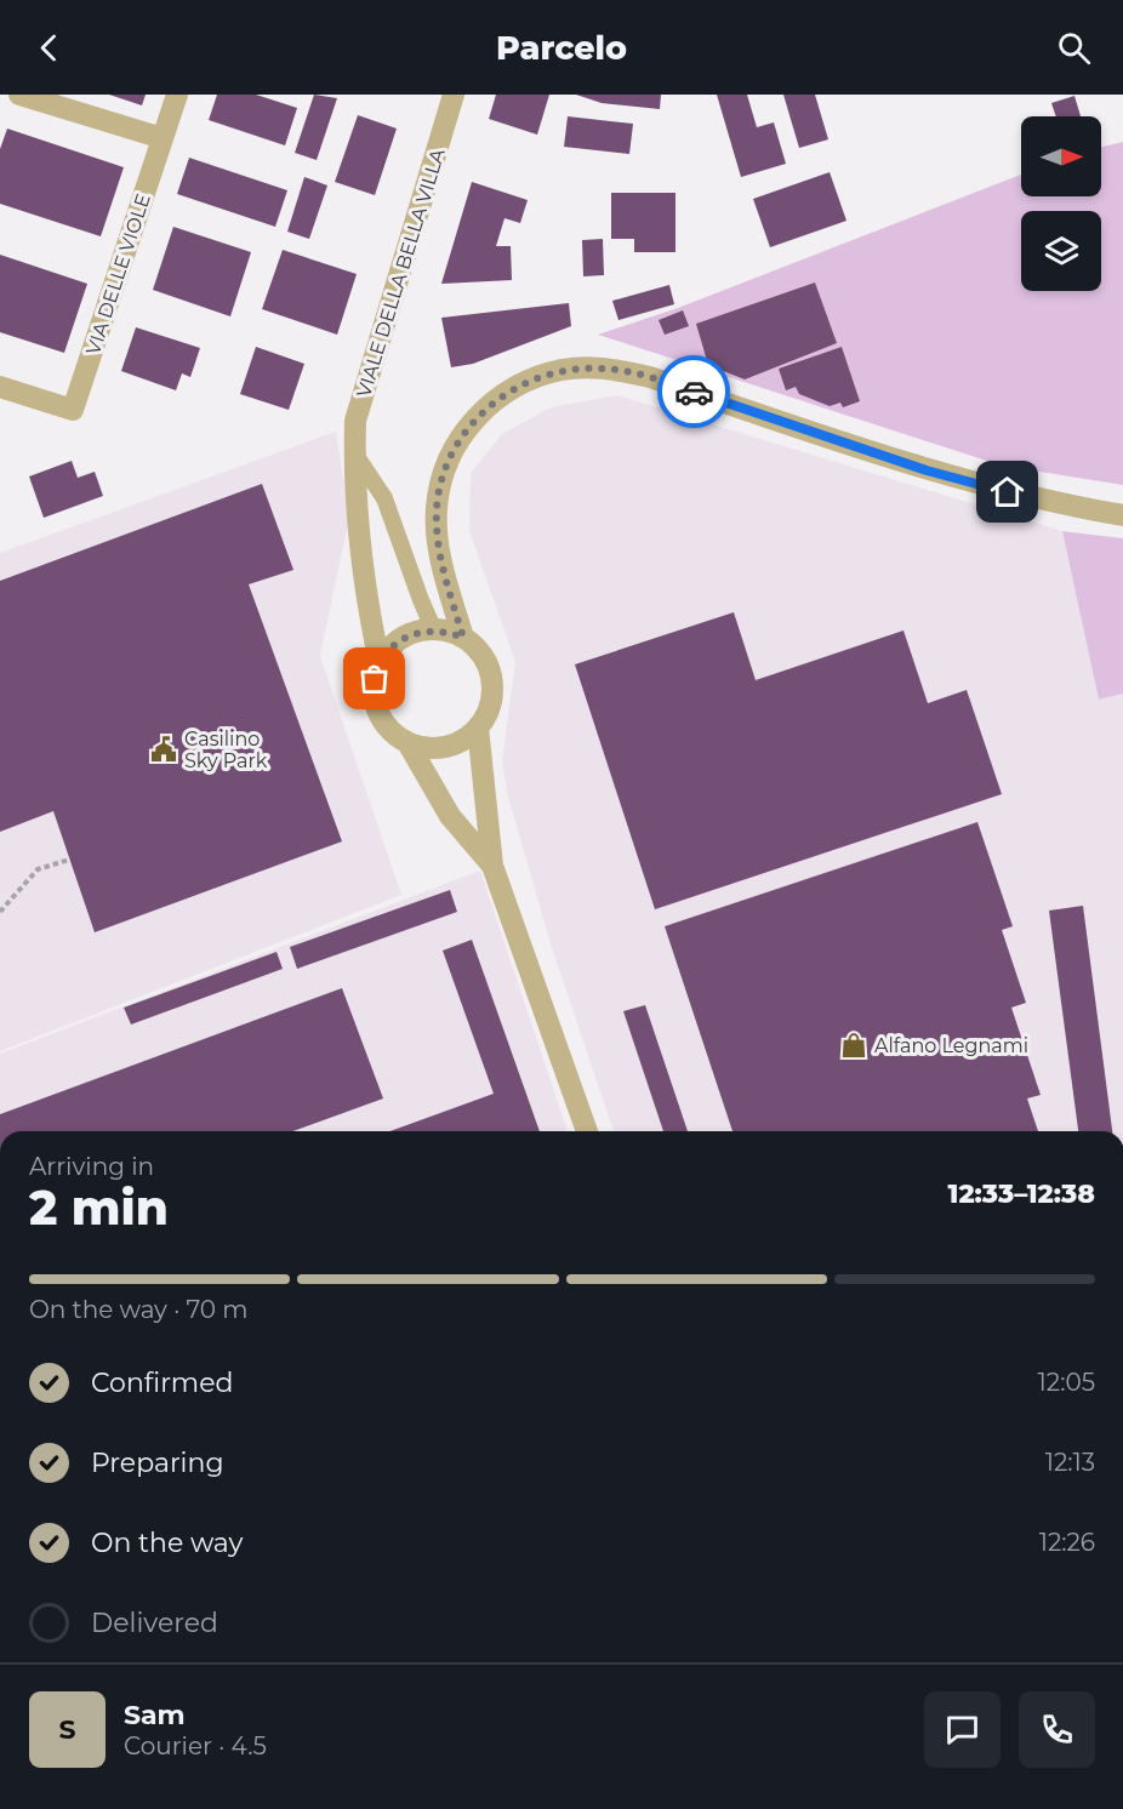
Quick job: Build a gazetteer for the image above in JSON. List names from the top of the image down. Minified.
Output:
{"streets":{"street":["VIALE DELLA BELLA VILLA","VIA DELLE VIOLE"]},"places":{"public building":["Casilino Sky Park"],"shop":["Alfano Legnami"]},"north":"right","page":{"header":"Parcelo","heading":["2 min","Arriving in","12:33–12:38"],"panel":["Sam","Courier · 4.5"],"bar":"On the way · 70 m","list":[["Confirmed","12:05"],["Preparing","12:13"],["On the way","12:26"],"Delivered"],"round":"S"}}
